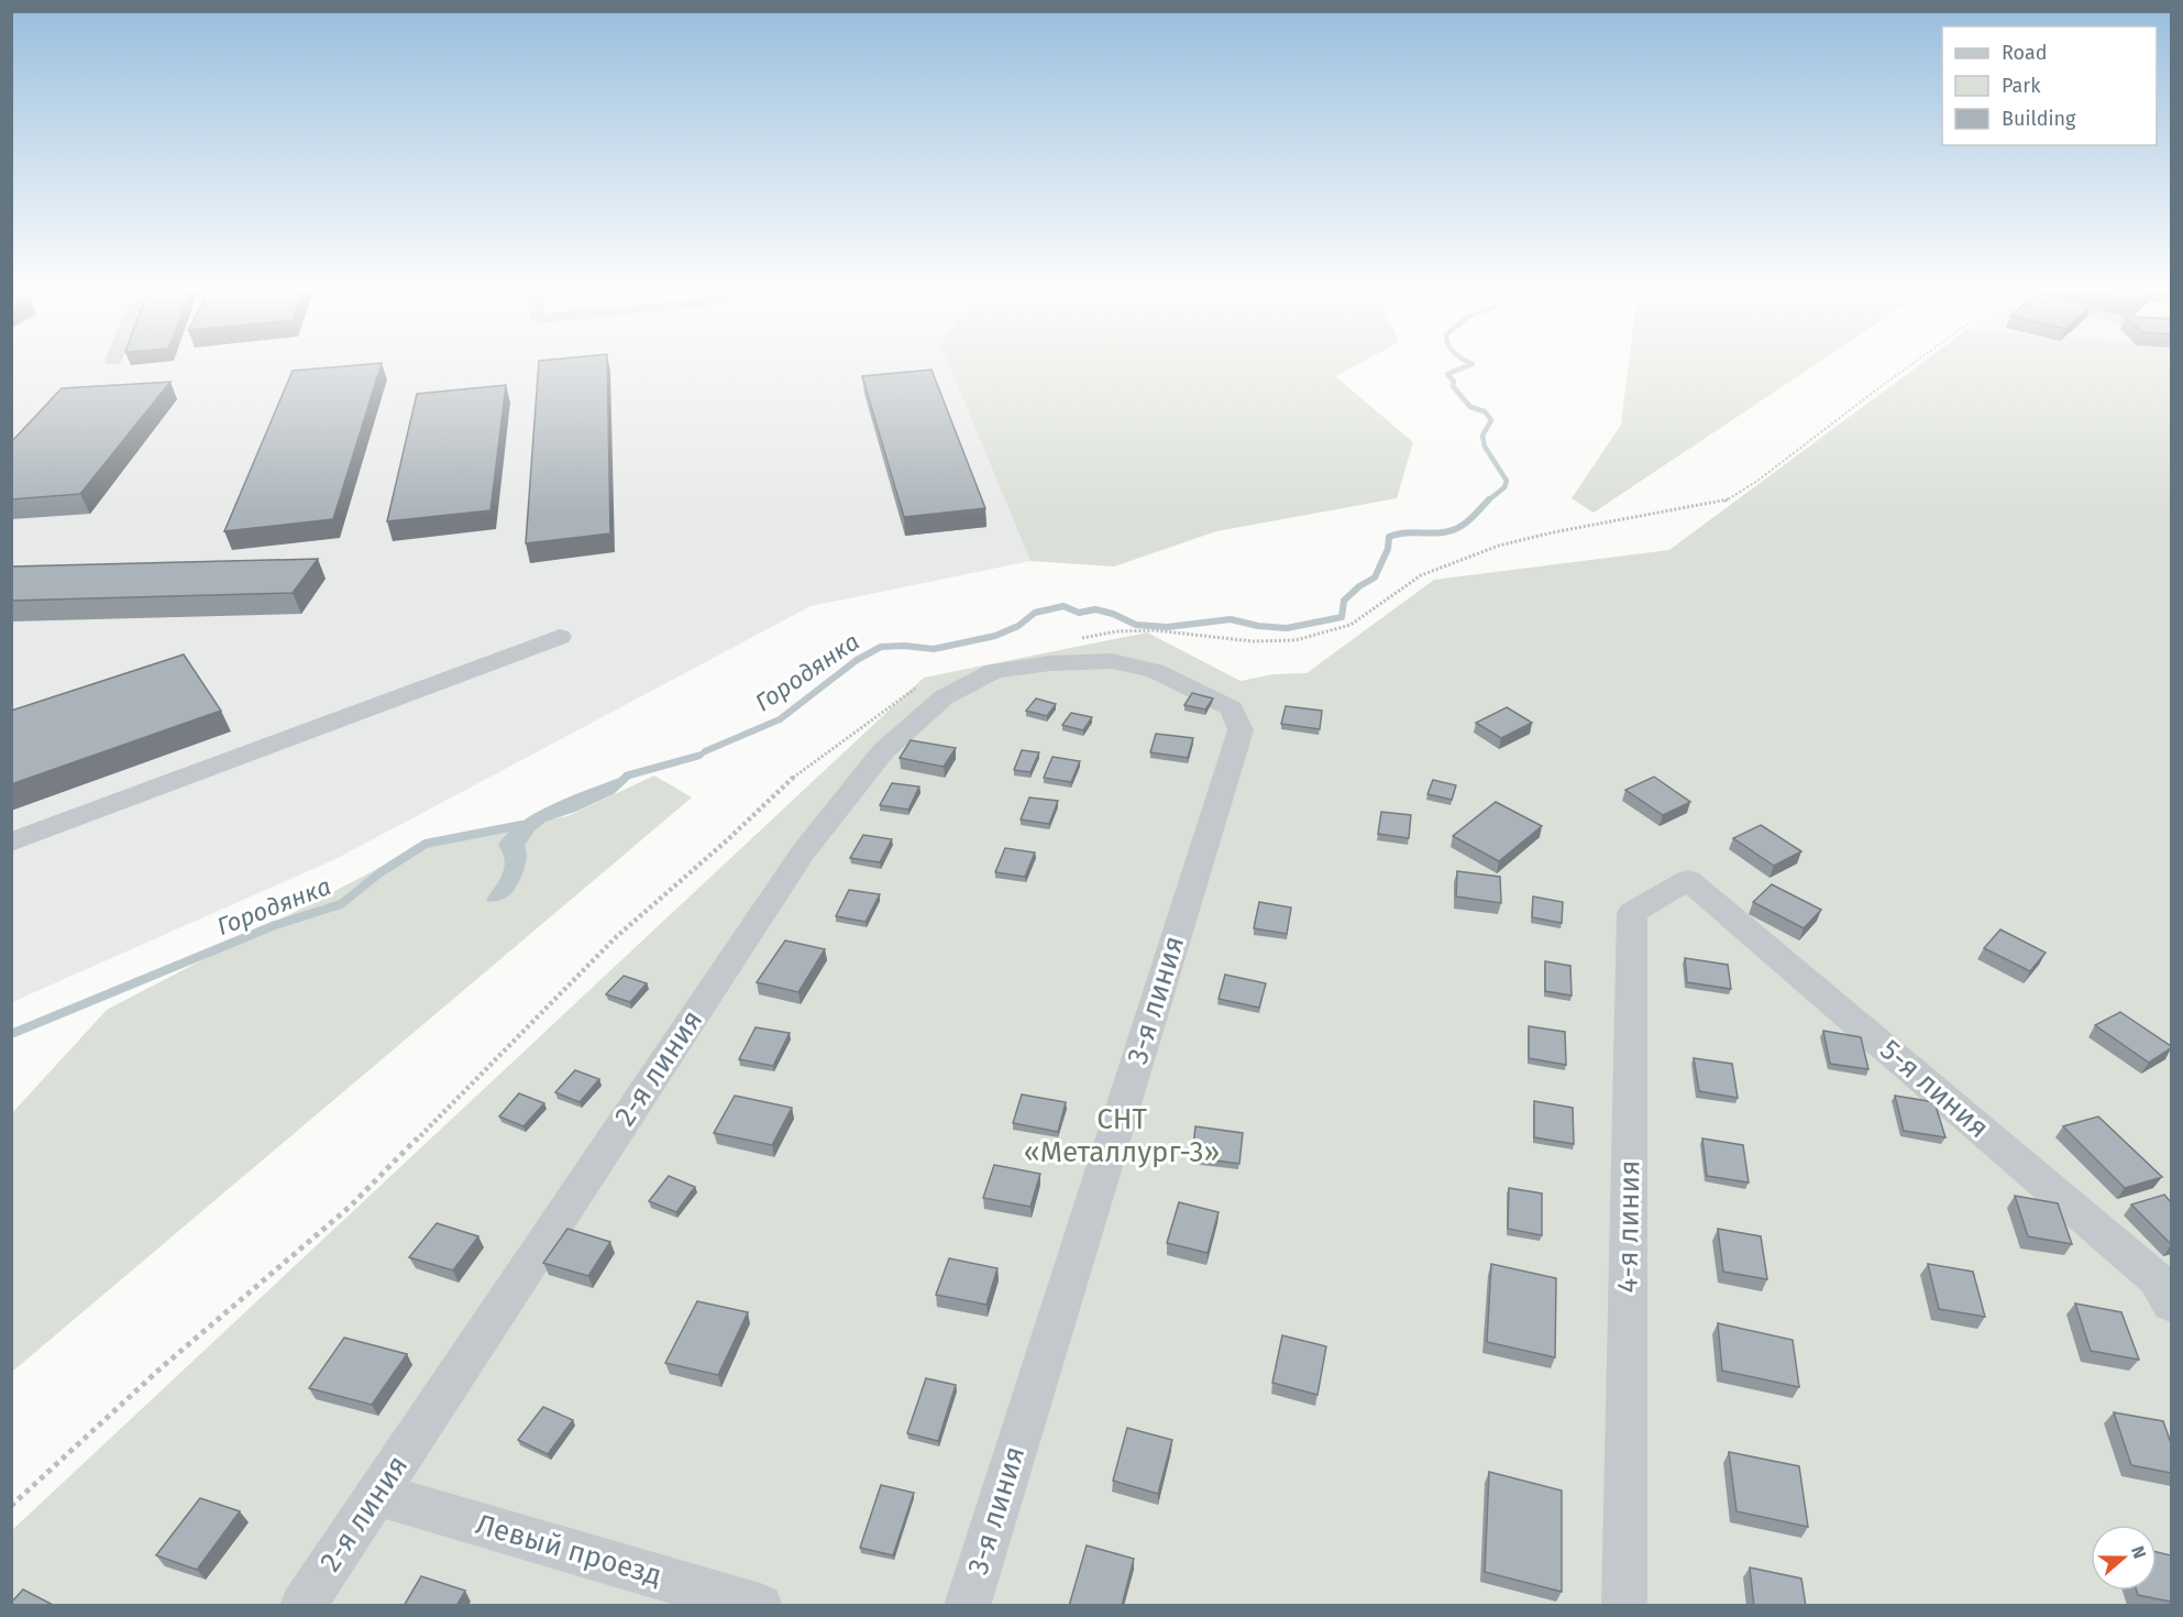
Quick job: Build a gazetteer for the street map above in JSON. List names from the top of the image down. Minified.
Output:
{"streets":{"lane":["3-я линия","2-я линия","5-я линия","4-я линия","Левый проезд"]},"crossings":[["3-я линия","2-я линия"],["2-я линия","Левый проезд"],["5-я линия","4-я линия"]],"water":["Городянка"],"parks":["СНТ «Металлург-3»"],"legend":["Road","Park","Building"],"north":"right"}
